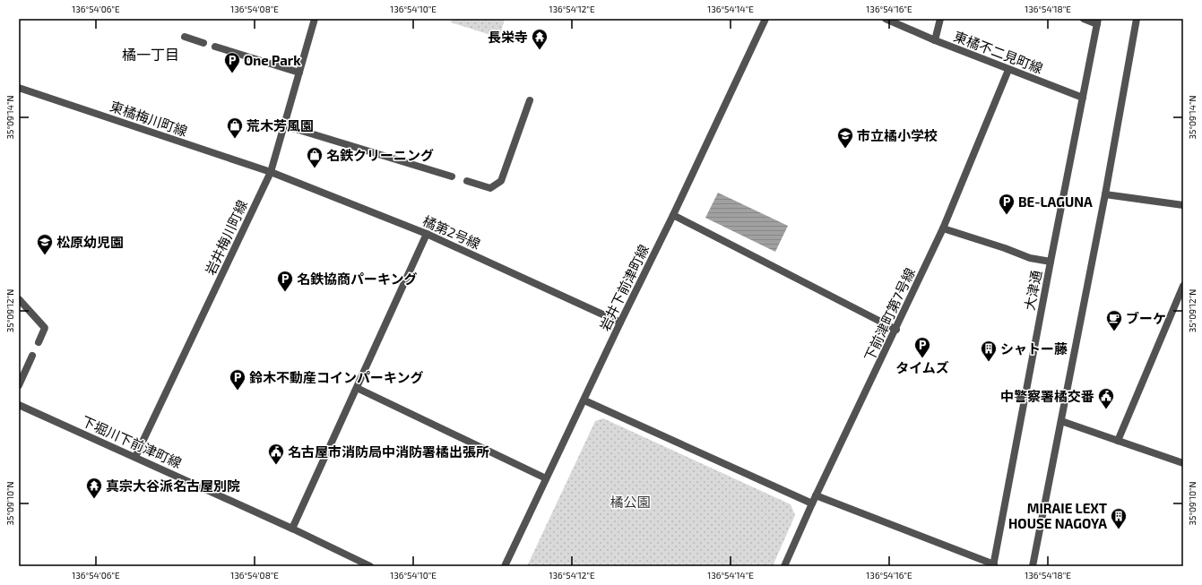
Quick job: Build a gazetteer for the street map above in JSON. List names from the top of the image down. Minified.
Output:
{"streets":{"street":["東橘不二見町線","東橘梅川町線","橘第2号線","岩井梅川町線","岩井下前津町線","大津通","下前津町第7号線","下堀川下前津町線"]},"crossings":[["東橘不二見町線","大津通"],["東橘不二見町線","下前津町第7号線"],["東橘梅川町線","橘第2号線"],["東橘梅川町線","岩井梅川町線"],["橘第2号線","岩井梅川町線"],["橘第2号線","岩井下前津町線"],["岩井梅川町線","下堀川下前津町線"]],"districts":["橘一丁目"],"parks":["橘公園"],"places":{"temple":["長栄寺","真宗大谷派名古屋別院"],"parking":["One Park","BE-LAGUNA","名鉄協商パーキング","タイムズ","鈴木不動産コインパーキング"],"shop":["荒木芳風園","名鉄クリーニング"],"school or university":["市立橘小学校","松原幼児園"],"cafe":["ブーケ"],"building":["シャトー藤","MIRAIE LEXT HOUSE NAGOYA"],"public building":["中警察署橘交番","名古屋市消防局中消防署橘出張所"]},"coordinates":["136°54'06\"E","136°54'08\"E","136°54'10\"E","136°54'12\"E","136°54'14\"E","136°54'16\"E","136°54'18\"E","35°09'14\"N","35°09'12\"N","35°09'10\"N"]}
